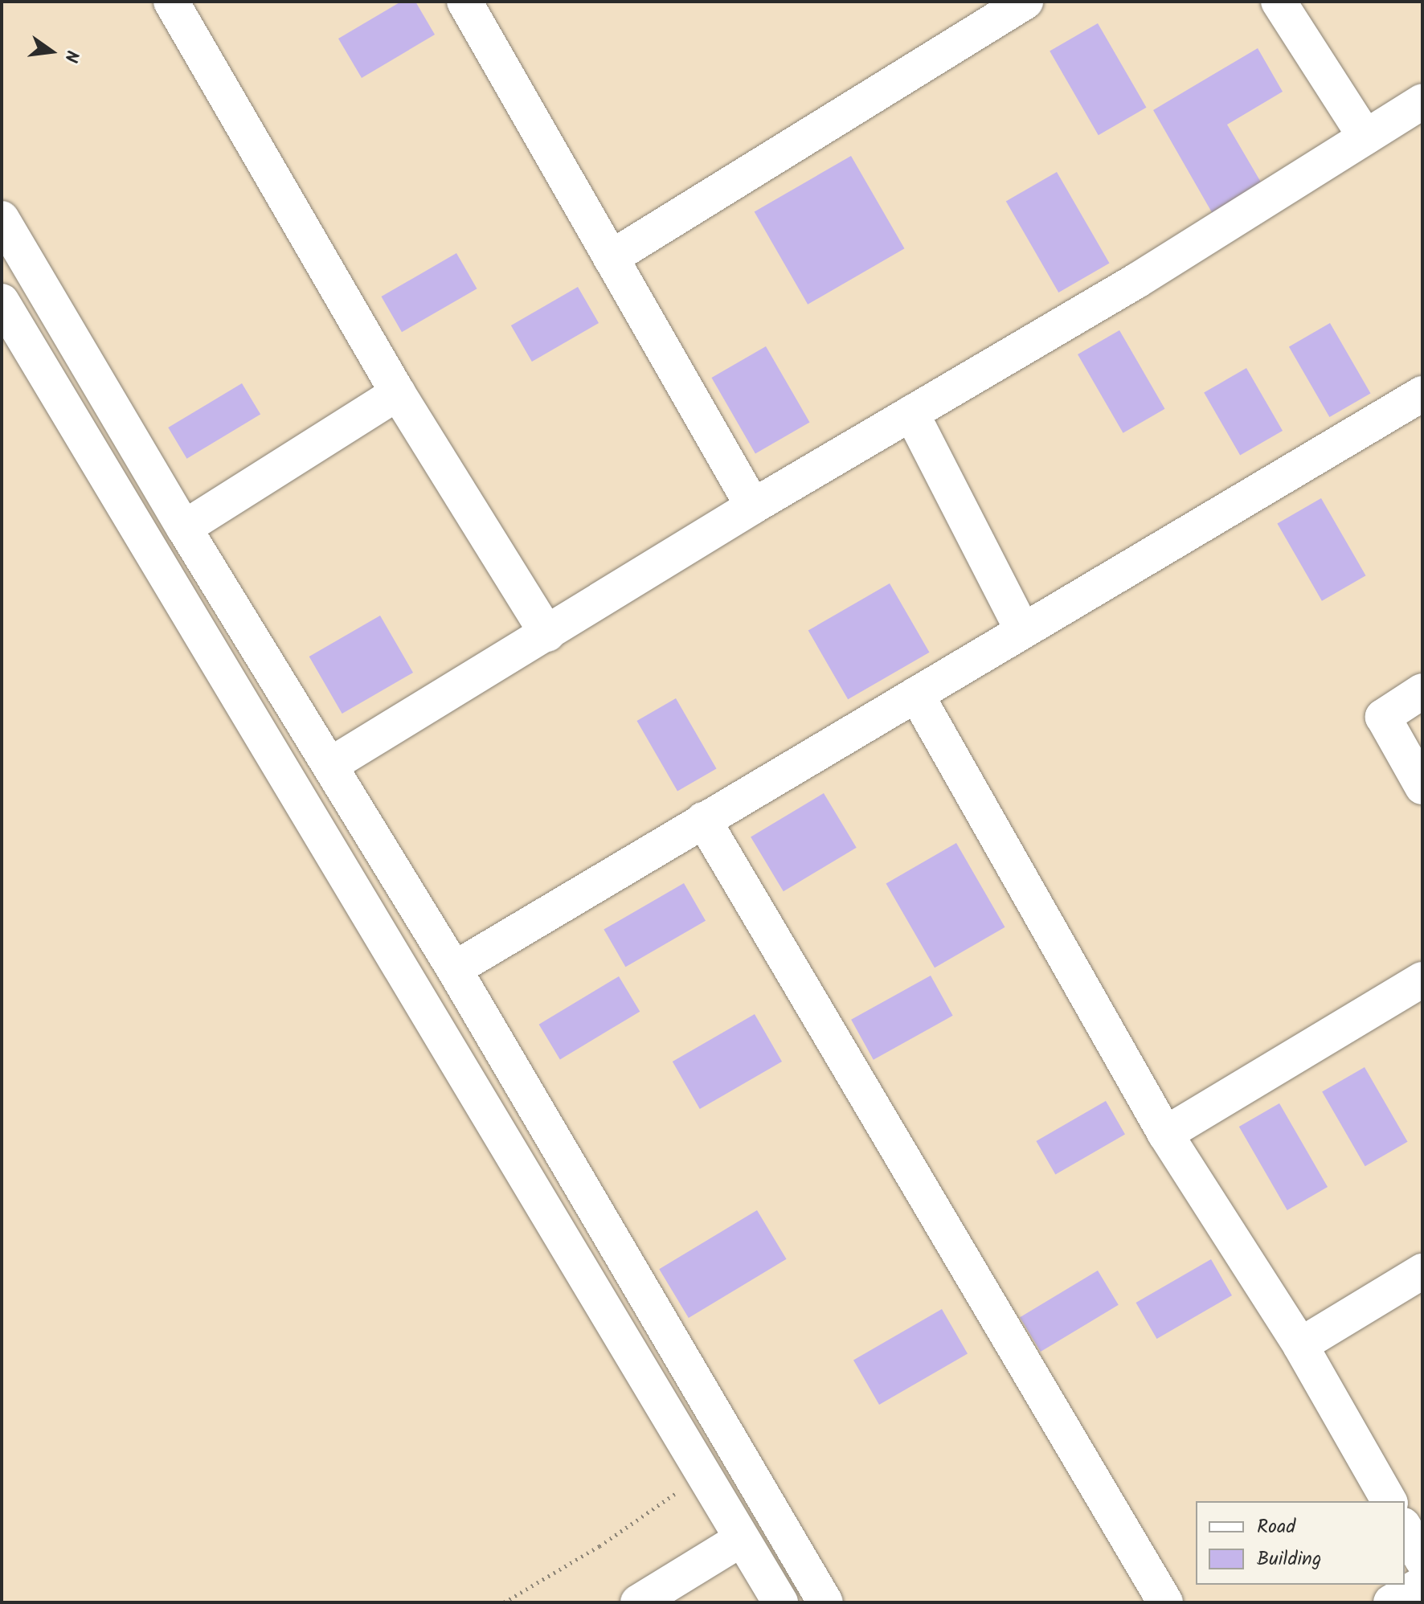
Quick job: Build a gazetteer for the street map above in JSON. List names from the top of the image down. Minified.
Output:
{"legend":["Road","Building"],"north":"right"}
